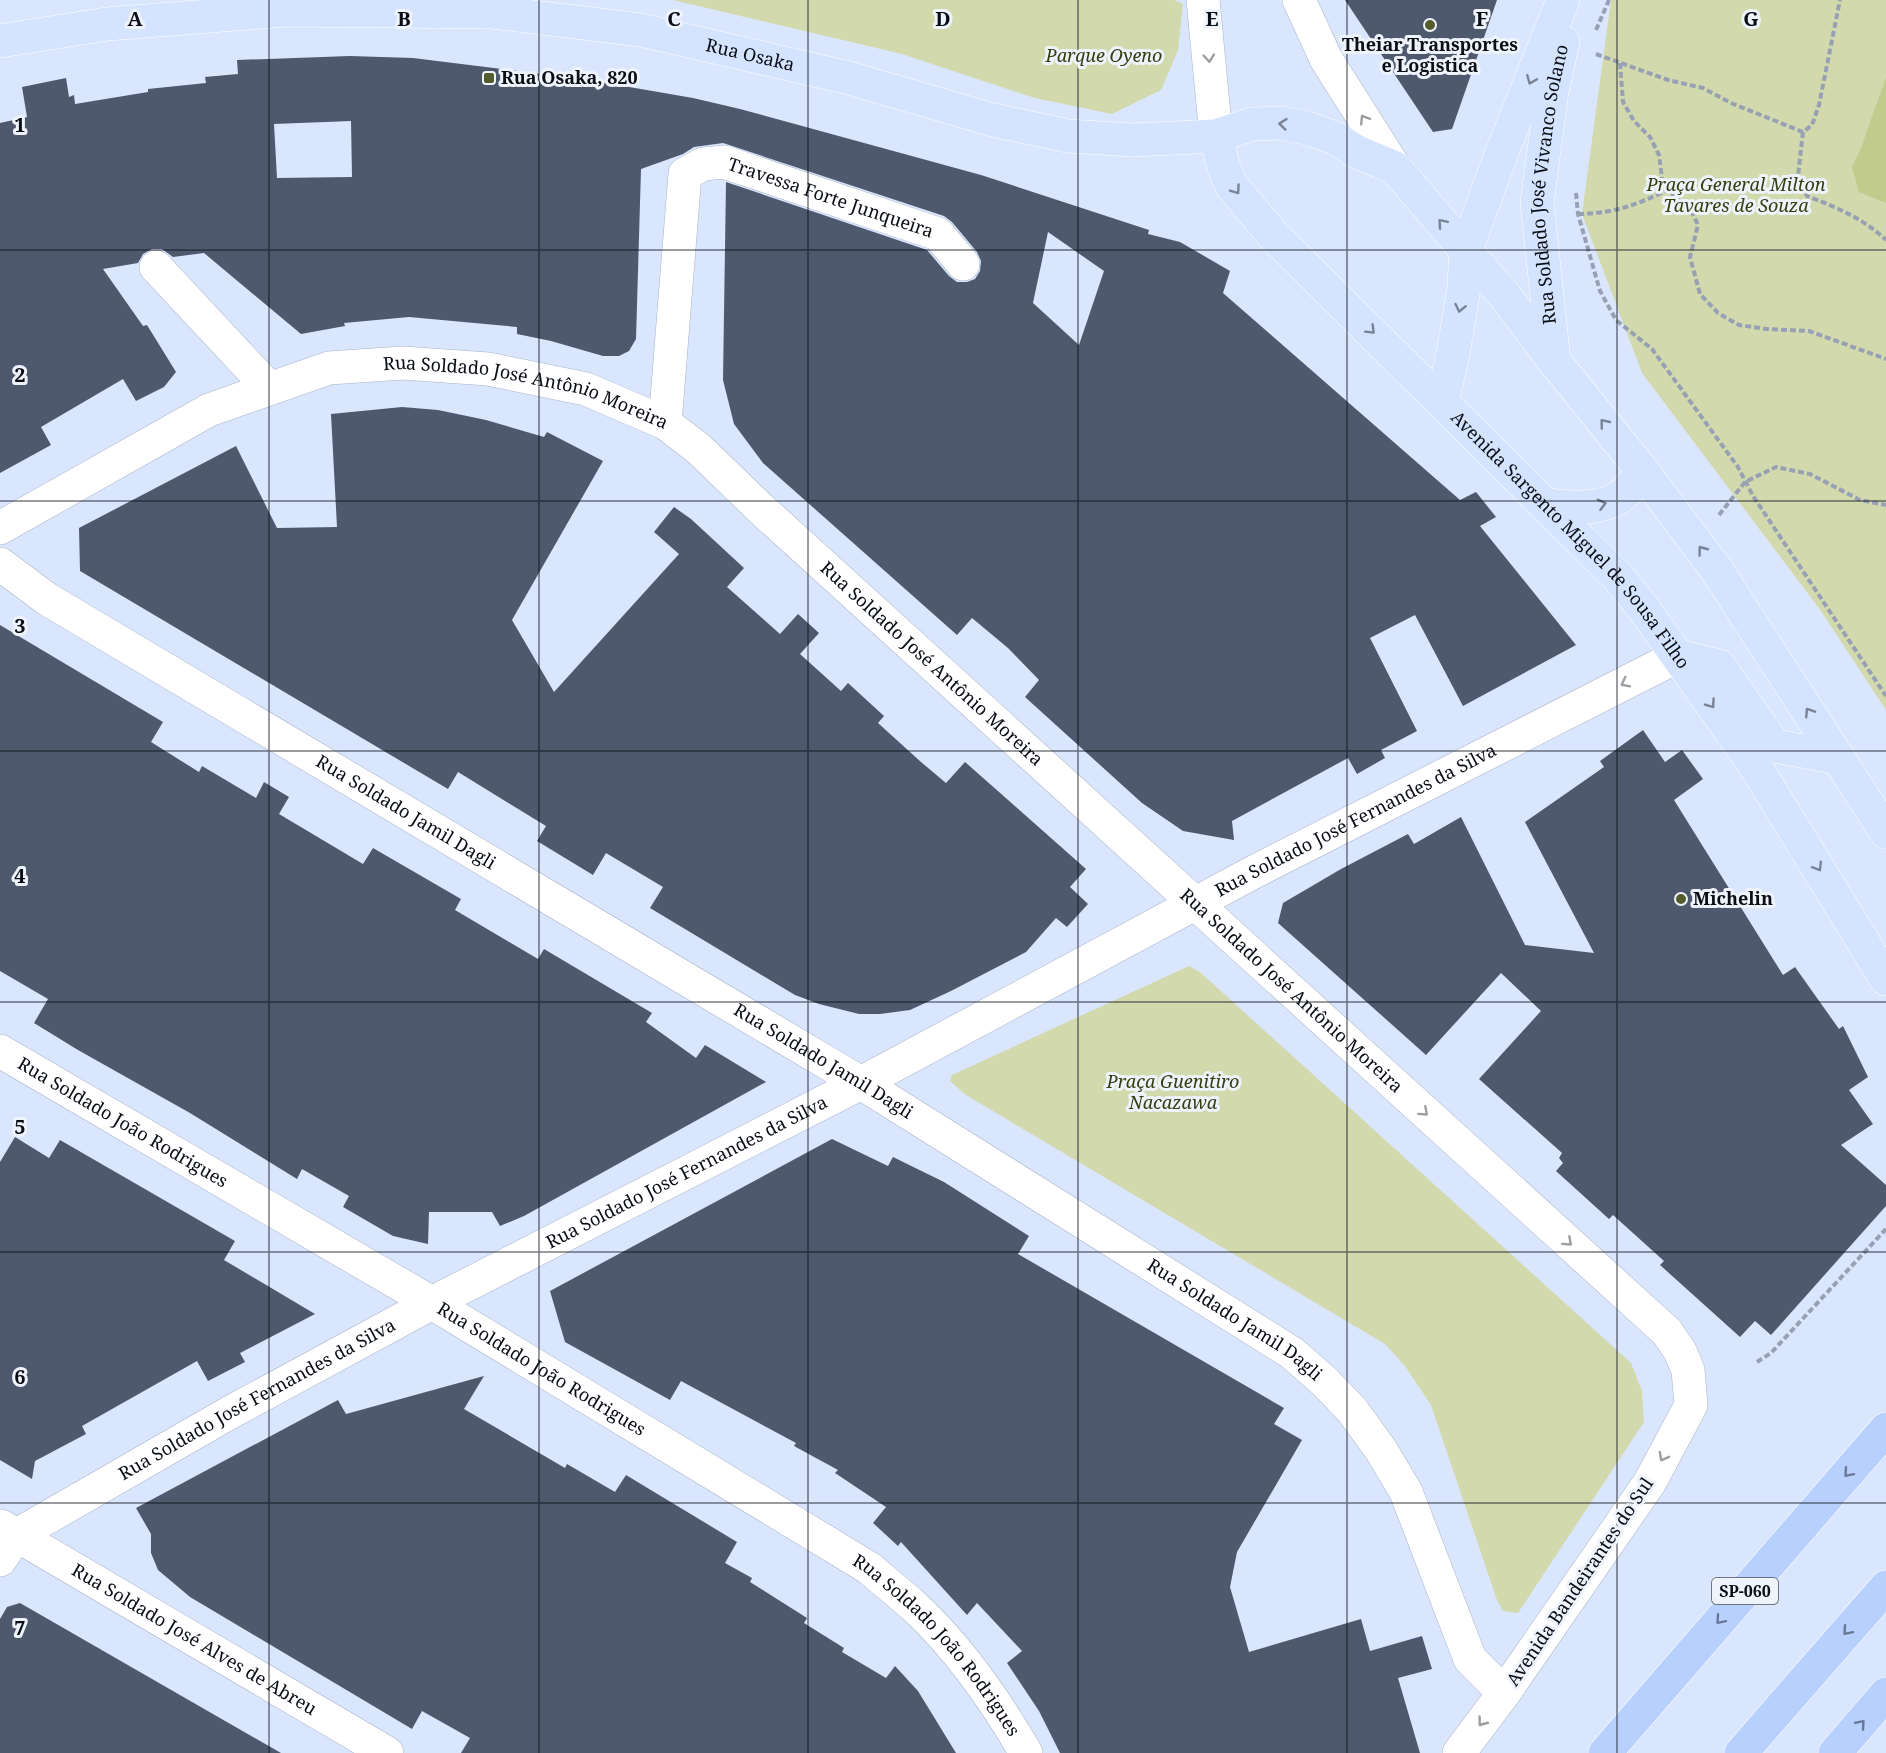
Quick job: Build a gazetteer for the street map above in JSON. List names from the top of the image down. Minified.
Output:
{"streets":{"highway":["SP-060"],"main road":["Rua Osaka","Rua Soldado José Vivanco Solano","Avenida Sargento Miguel de Sousa Filho"],"street":["Travessa Forte Junqueira","Rua Soldado José Antônio Moreira","Rua Soldado Jamil Dagli","Rua Soldado José Fernandes da Silva","Rua Soldado João Rodrigues","Avenida Bandeirantes do Sul","Rua Soldado José Alves de Abreu"]},"crossings":[["Rua Osaka","Avenida Sargento Miguel de Sousa Filho"],["Rua Soldado José Vivanco Solano","Avenida Sargento Miguel de Sousa Filho"],["Travessa Forte Junqueira","Rua Soldado José Antônio Moreira"],["Rua Soldado José Antônio Moreira","Rua Soldado José Fernandes da Silva"],["Rua Soldado José Antônio Moreira","Avenida Bandeirantes do Sul"],["Avenida Sargento Miguel de Sousa Filho","Rua Soldado José Fernandes da Silva"],["Rua Soldado Jamil Dagli","Rua Soldado José Fernandes da Silva"],["Rua Soldado Jamil Dagli","Avenida Bandeirantes do Sul"],["Rua Soldado José Fernandes da Silva","Rua Soldado João Rodrigues"],["Rua Soldado José Fernandes da Silva","Rua Soldado José Alves de Abreu"]],"one_way":["Avenida Bandeirantes do Sul"],"parks":["Parque Oyeno","Praça General Milton Tavares de Souza","Praça Guenitiro Nacazawa"],"places":{"other":["Theiar Transportes e Logistica","Michelin"],"transit":["Rua Osaka, 820"]},"grid":{"columns":["A","B","C","D","E","F","G"],"rows":["1","2","3","4","5","6","7"]}}
